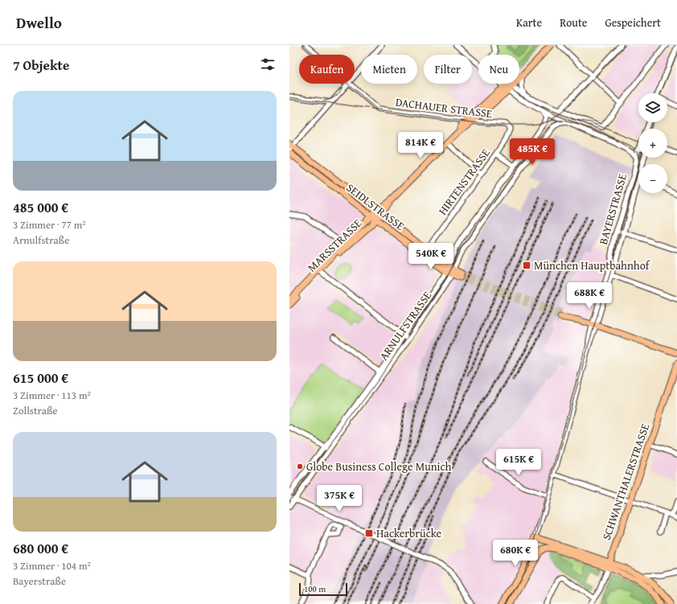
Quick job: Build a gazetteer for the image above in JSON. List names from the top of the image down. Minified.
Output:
{"streets":{"main road":["SEIDLSTRASSE","BAYERSTRASSE","MARSSTRASSE","SCHWANTHALERSTRASSE"],"street":["DACHAUER STRASSE","HIRTENSTRASSE","ARNULFSTRASSE"]},"crossings":[["DACHAUER STRASSE","HIRTENSTRASSE"],["DACHAUER STRASSE","MARSSTRASSE"],["HIRTENSTRASSE","SEIDLSTRASSE"],["SEIDLSTRASSE","MARSSTRASSE"],["SEIDLSTRASSE","ARNULFSTRASSE"]],"places":{"transit":["München Hauptbahnhof","Hackerbrücke"],"other":["Globe Business College Munich"]},"scale_bar":"100 m","page":{"header":"Dwello","nav":["Karte","Route","Gespeichert"],"heading":"7 Objekte","chip":["Kaufen","Mieten","Filter","Neu"],"list":[{"name":"485 000 €","note":"3 Zimmer · 77 m² · Arnulfstraße"},{"name":"615 000 €","note":"3 Zimmer · 113 m² · Zollstraße"},{"name":"680 000 €","note":"3 Zimmer · 104 m² · Bayerstraße"}],"map_buttons":["+","−"],"price":["814K €","485K €","540K €","688K €","615K €","375K €","680K €"],"scale":"100 m"}}
